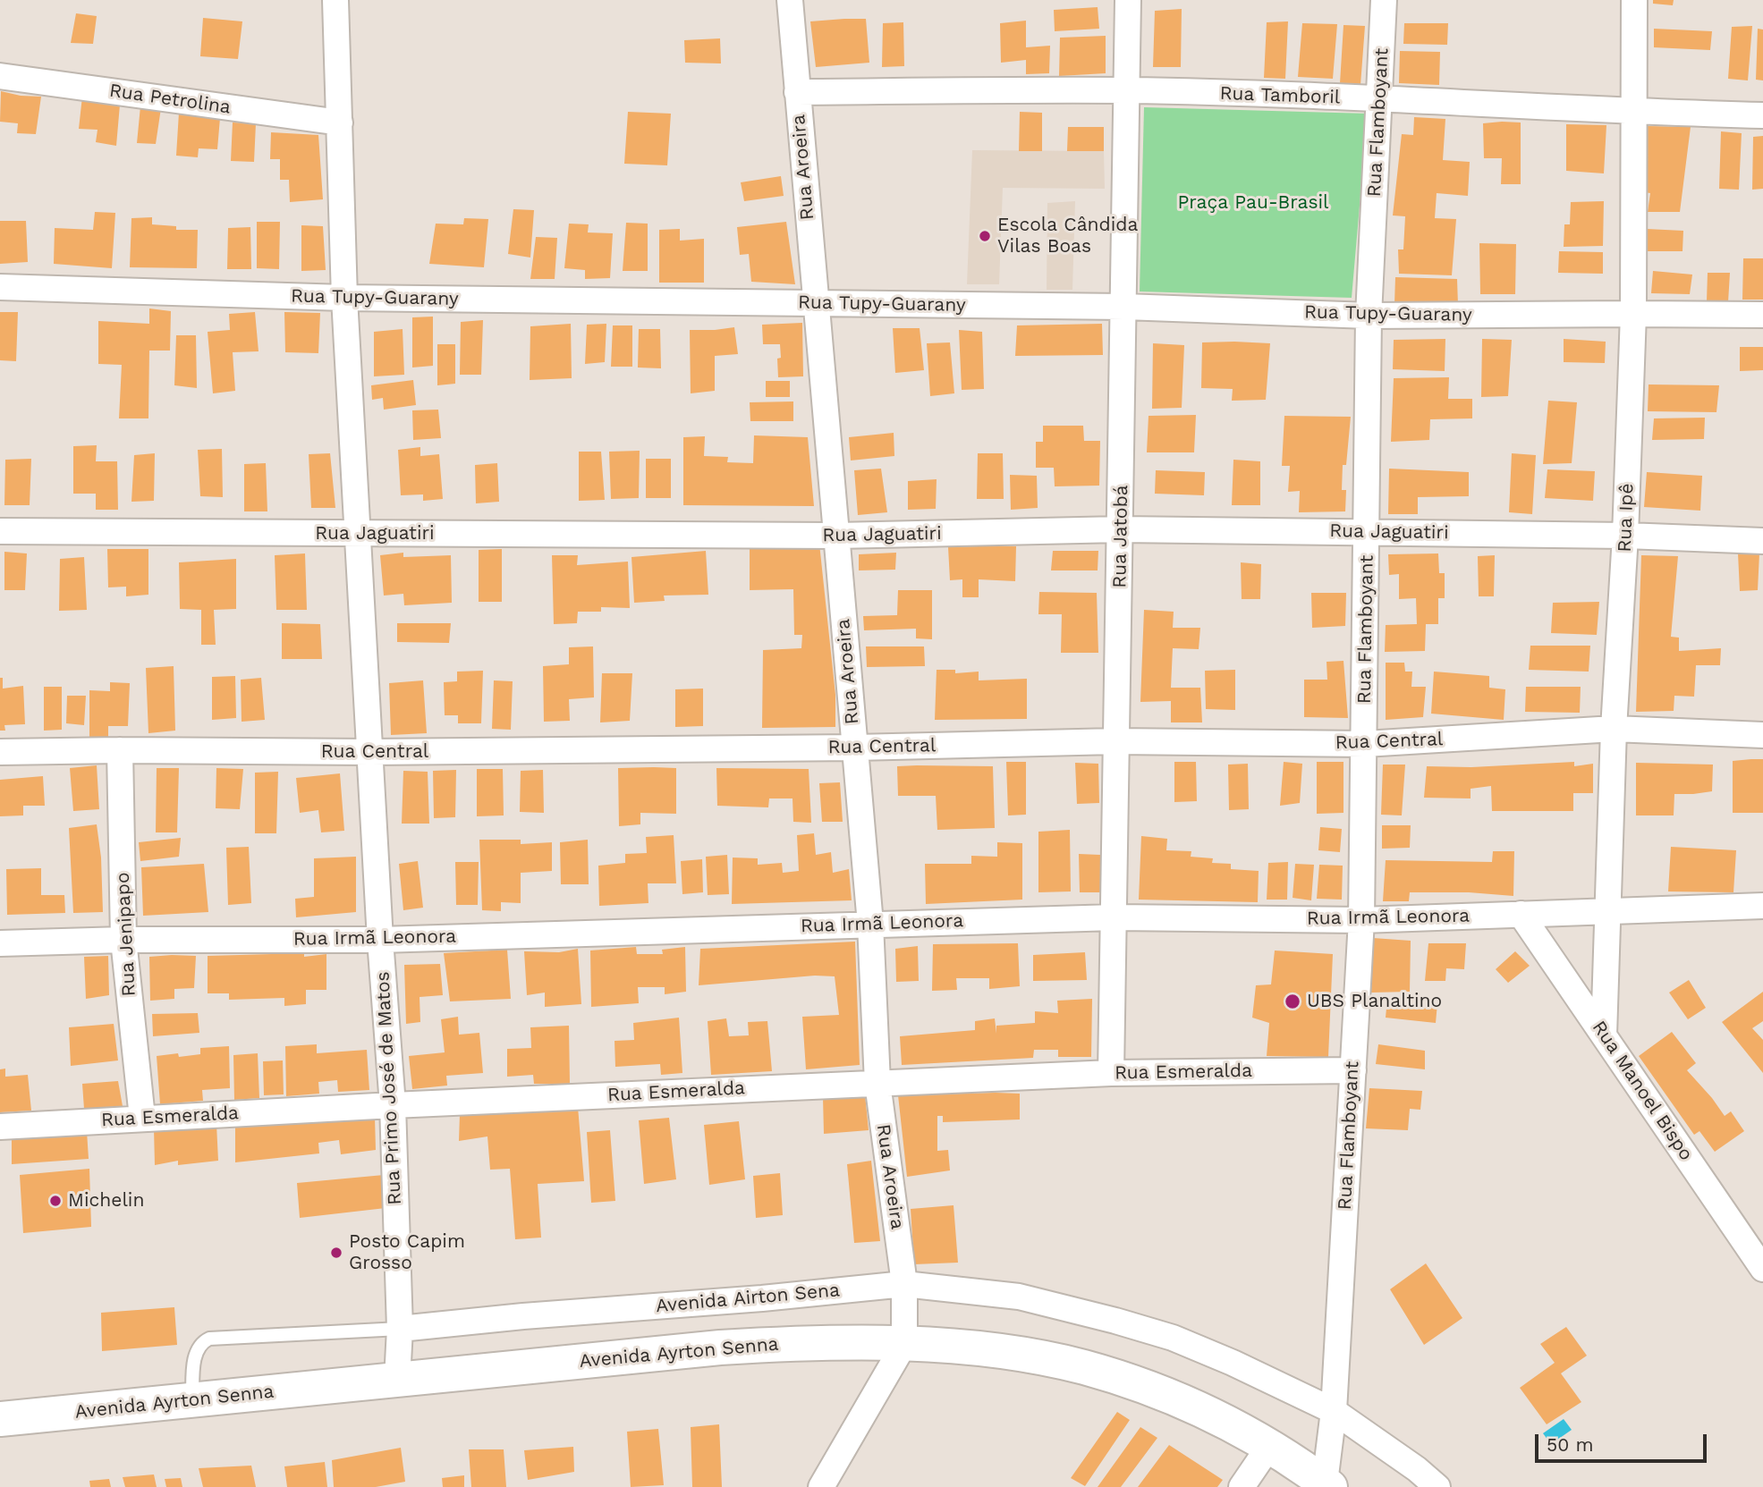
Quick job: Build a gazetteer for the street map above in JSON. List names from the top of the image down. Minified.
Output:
{"streets":{"highway":["Avenida Ayrton Senna"],"street":["Rua Tamboril","Rua Petrolina","Rua Flamboyant","Rua Aroeira","Rua Tupy-Guarany","Rua Ipê","Rua Jaguatiri","Rua Jatobá","Rua Central","Rua Irmã Leonora","Rua Jenipapo","Rua Esmeralda","Rua Primo José de Matos","Rua Manoel Bispo","Avenida Airton Sena"]},"crossings":[["Rua Tamboril","Rua Flamboyant"],["Rua Tamboril","Rua Aroeira"],["Rua Tamboril","Rua Ipê"],["Rua Tamboril","Rua Jatobá"],["Rua Petrolina","Rua Primo José de Matos"],["Rua Flamboyant","Rua Tupy-Guarany"],["Rua Flamboyant","Rua Jaguatiri"],["Rua Flamboyant","Rua Central"],["Rua Flamboyant","Rua Irmã Leonora"],["Rua Flamboyant","Rua Esmeralda"],["Rua Flamboyant","Avenida Airton Sena"],["Rua Flamboyant","Avenida Ayrton Senna"],["Rua Aroeira","Rua Tupy-Guarany"],["Rua Aroeira","Rua Jaguatiri"],["Rua Aroeira","Rua Central"],["Rua Aroeira","Rua Irmã Leonora"],["Rua Aroeira","Rua Esmeralda"],["Rua Aroeira","Avenida Airton Sena"],["Rua Aroeira","Avenida Ayrton Senna"],["Rua Tupy-Guarany","Rua Ipê"],["Rua Tupy-Guarany","Rua Jatobá"],["Rua Tupy-Guarany","Rua Primo José de Matos"],["Rua Ipê","Rua Jaguatiri"],["Rua Ipê","Rua Central"],["Rua Ipê","Rua Irmã Leonora"],["Rua Ipê","Rua Manoel Bispo"],["Rua Jaguatiri","Rua Jatobá"],["Rua Jaguatiri","Rua Primo José de Matos"],["Rua Jatobá","Rua Central"],["Rua Jatobá","Rua Irmã Leonora"],["Rua Jatobá","Rua Esmeralda"],["Rua Central","Rua Jenipapo"],["Rua Central","Rua Primo José de Matos"],["Rua Irmã Leonora","Rua Jenipapo"],["Rua Irmã Leonora","Rua Primo José de Matos"],["Rua Irmã Leonora","Rua Manoel Bispo"],["Rua Jenipapo","Rua Esmeralda"],["Rua Esmeralda","Rua Primo José de Matos"],["Rua Primo José de Matos","Avenida Airton Sena"],["Rua Primo José de Matos","Avenida Ayrton Senna"],["Avenida Airton Sena","Avenida Ayrton Senna"]],"parks":["Praça Pau-Brasil"],"places":["Escola Cândida Vilas Boas","UBS Planaltino","Michelin","Posto Capim Grosso"],"scale_bar":"50 m"}
